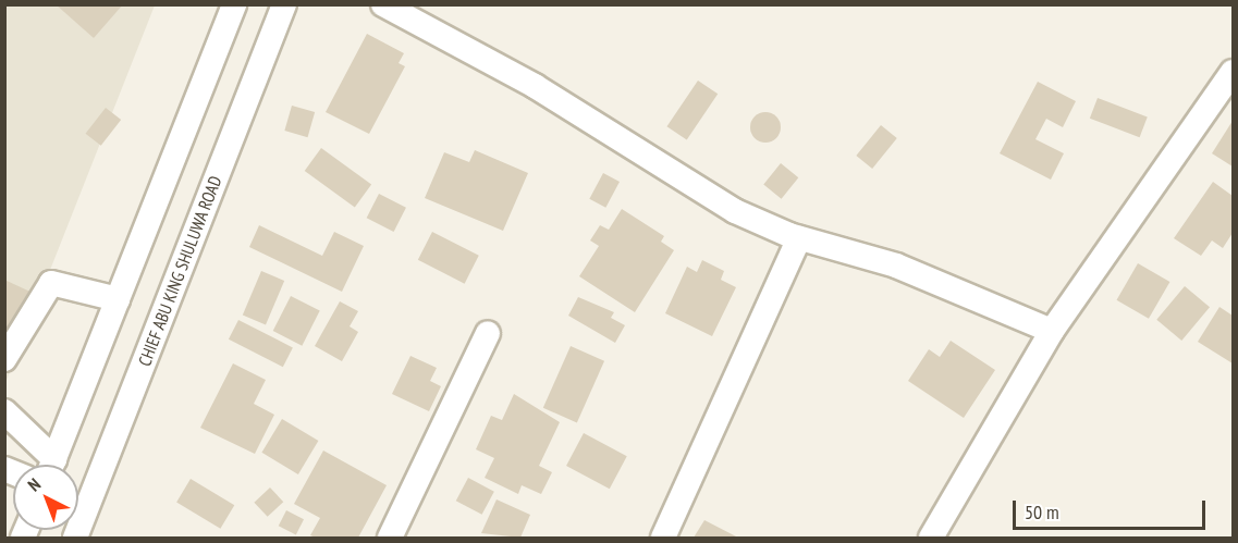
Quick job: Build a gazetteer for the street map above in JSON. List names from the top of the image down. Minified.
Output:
{"streets":{"street":["CHIEF ABU KING SHULUWA ROAD"]},"scale_bar":"50 m","north":"top left"}
